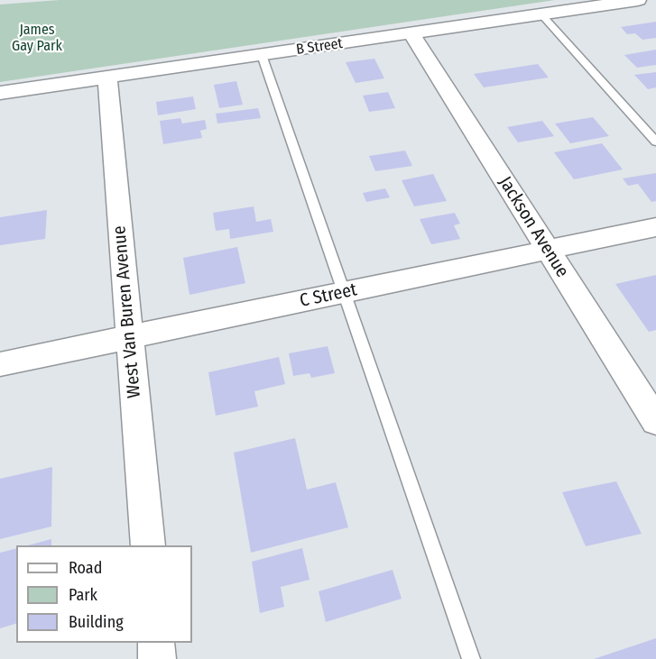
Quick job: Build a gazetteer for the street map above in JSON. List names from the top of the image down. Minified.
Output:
{"streets":{"street":["B Street","Jackson Avenue","C Street","West Van Buren Avenue"]},"crossings":[["B Street","Jackson Avenue"],["B Street","West Van Buren Avenue"],["Jackson Avenue","C Street"],["C Street","West Van Buren Avenue"]],"parks":["James Gay Park"],"legend":["Road","Park","Building"]}
